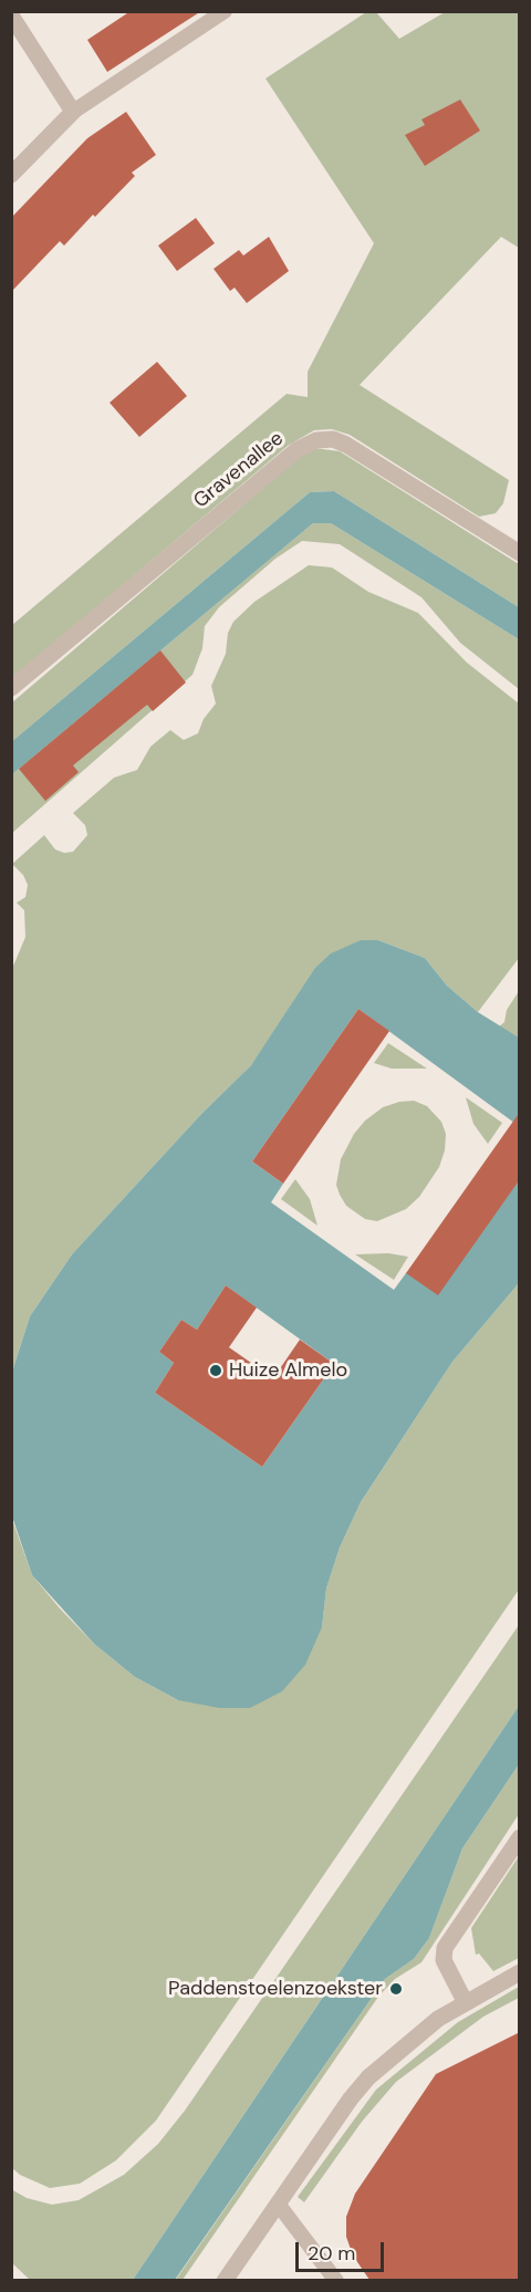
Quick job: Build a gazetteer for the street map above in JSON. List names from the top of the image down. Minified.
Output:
{"streets":{"street":["Gravenallee"]},"places":["Huize Almelo","Paddenstoelenzoekster"],"scale_bar":"20 m"}
